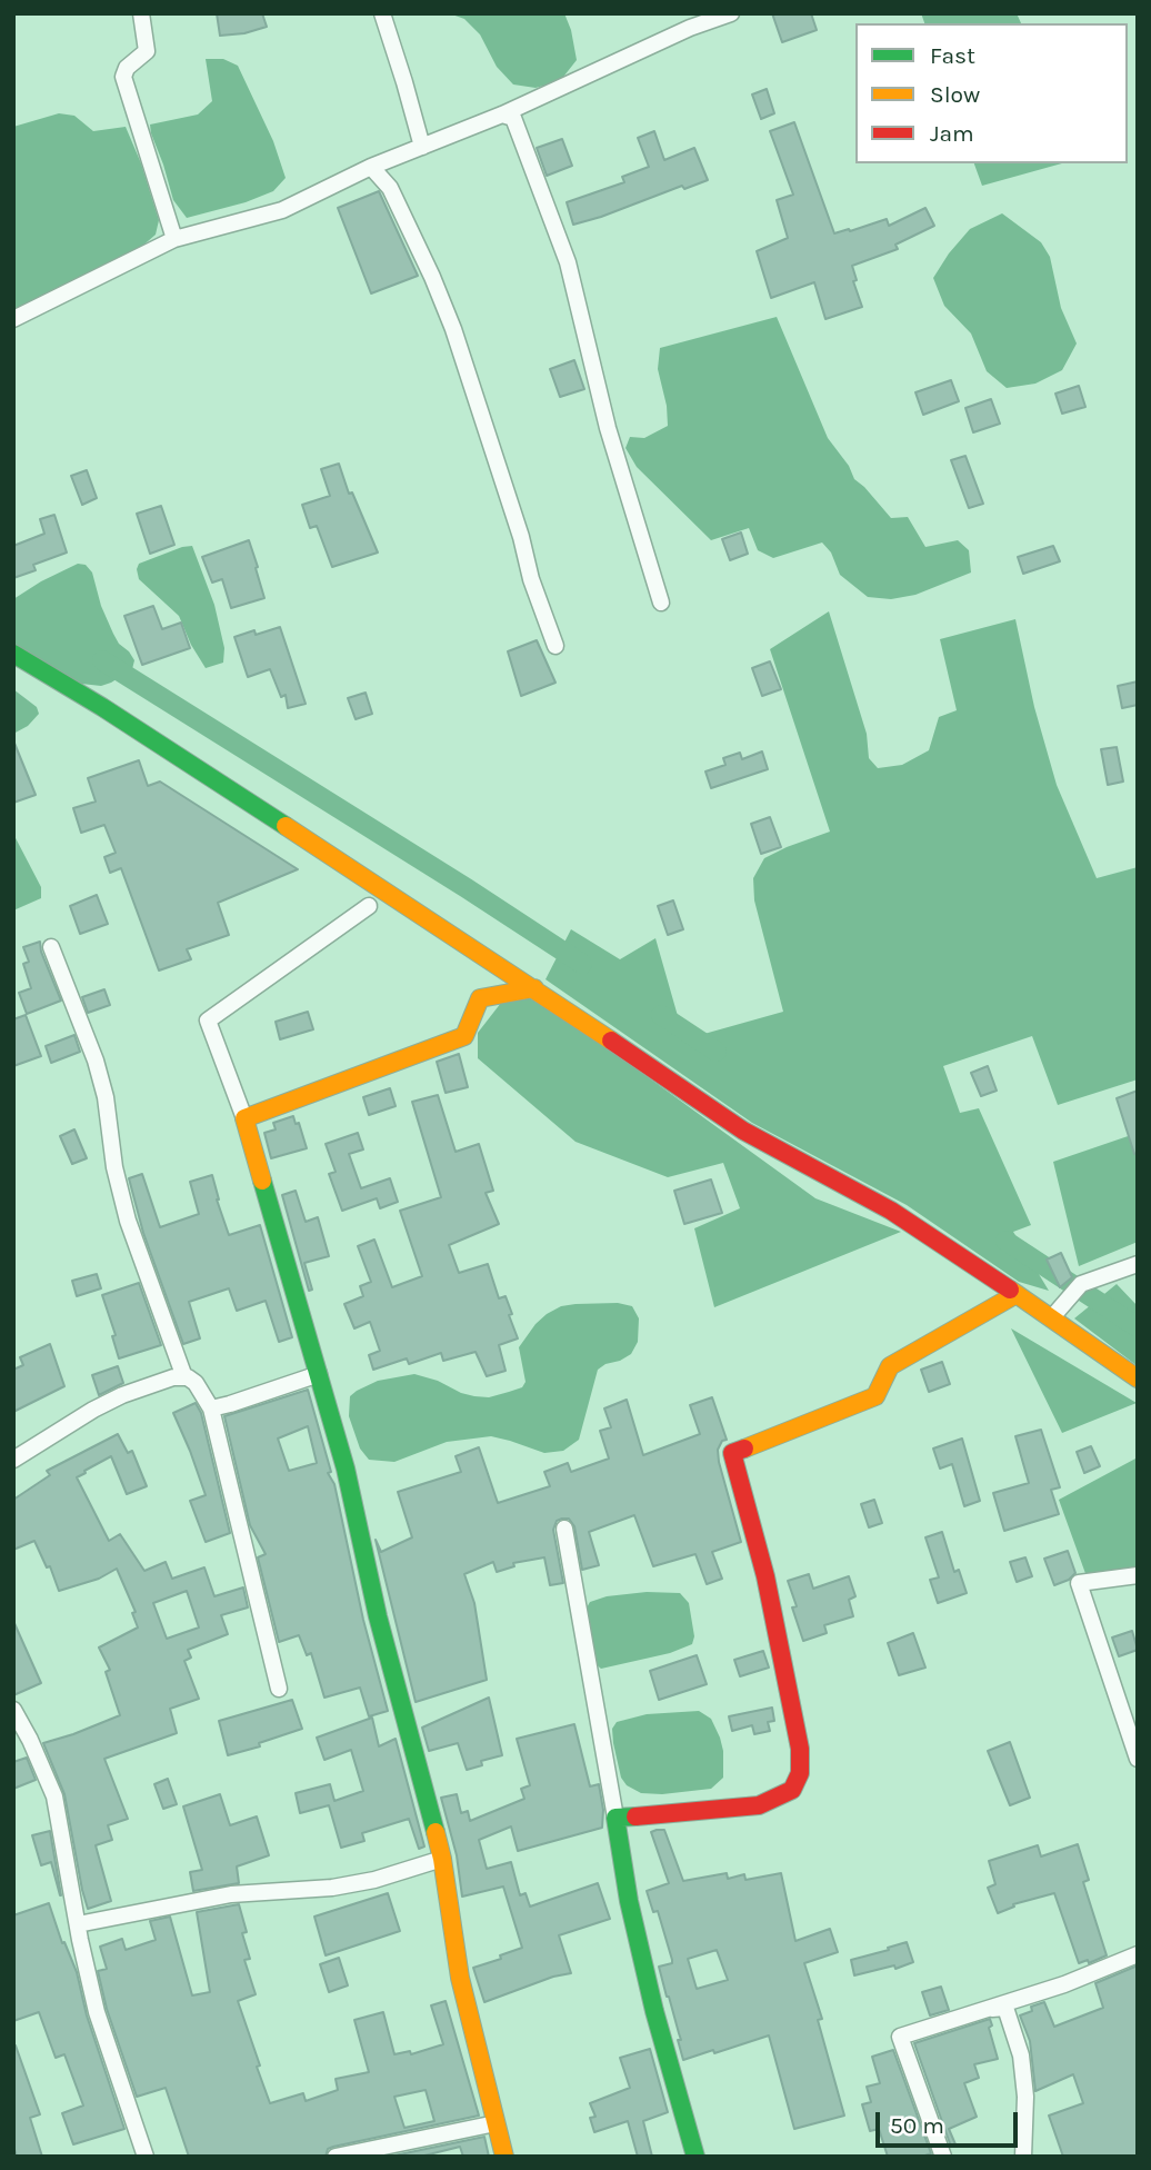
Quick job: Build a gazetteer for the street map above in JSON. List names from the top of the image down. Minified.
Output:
{"legend":["Fast","Slow","Jam"],"scale_bar":"50 m"}
